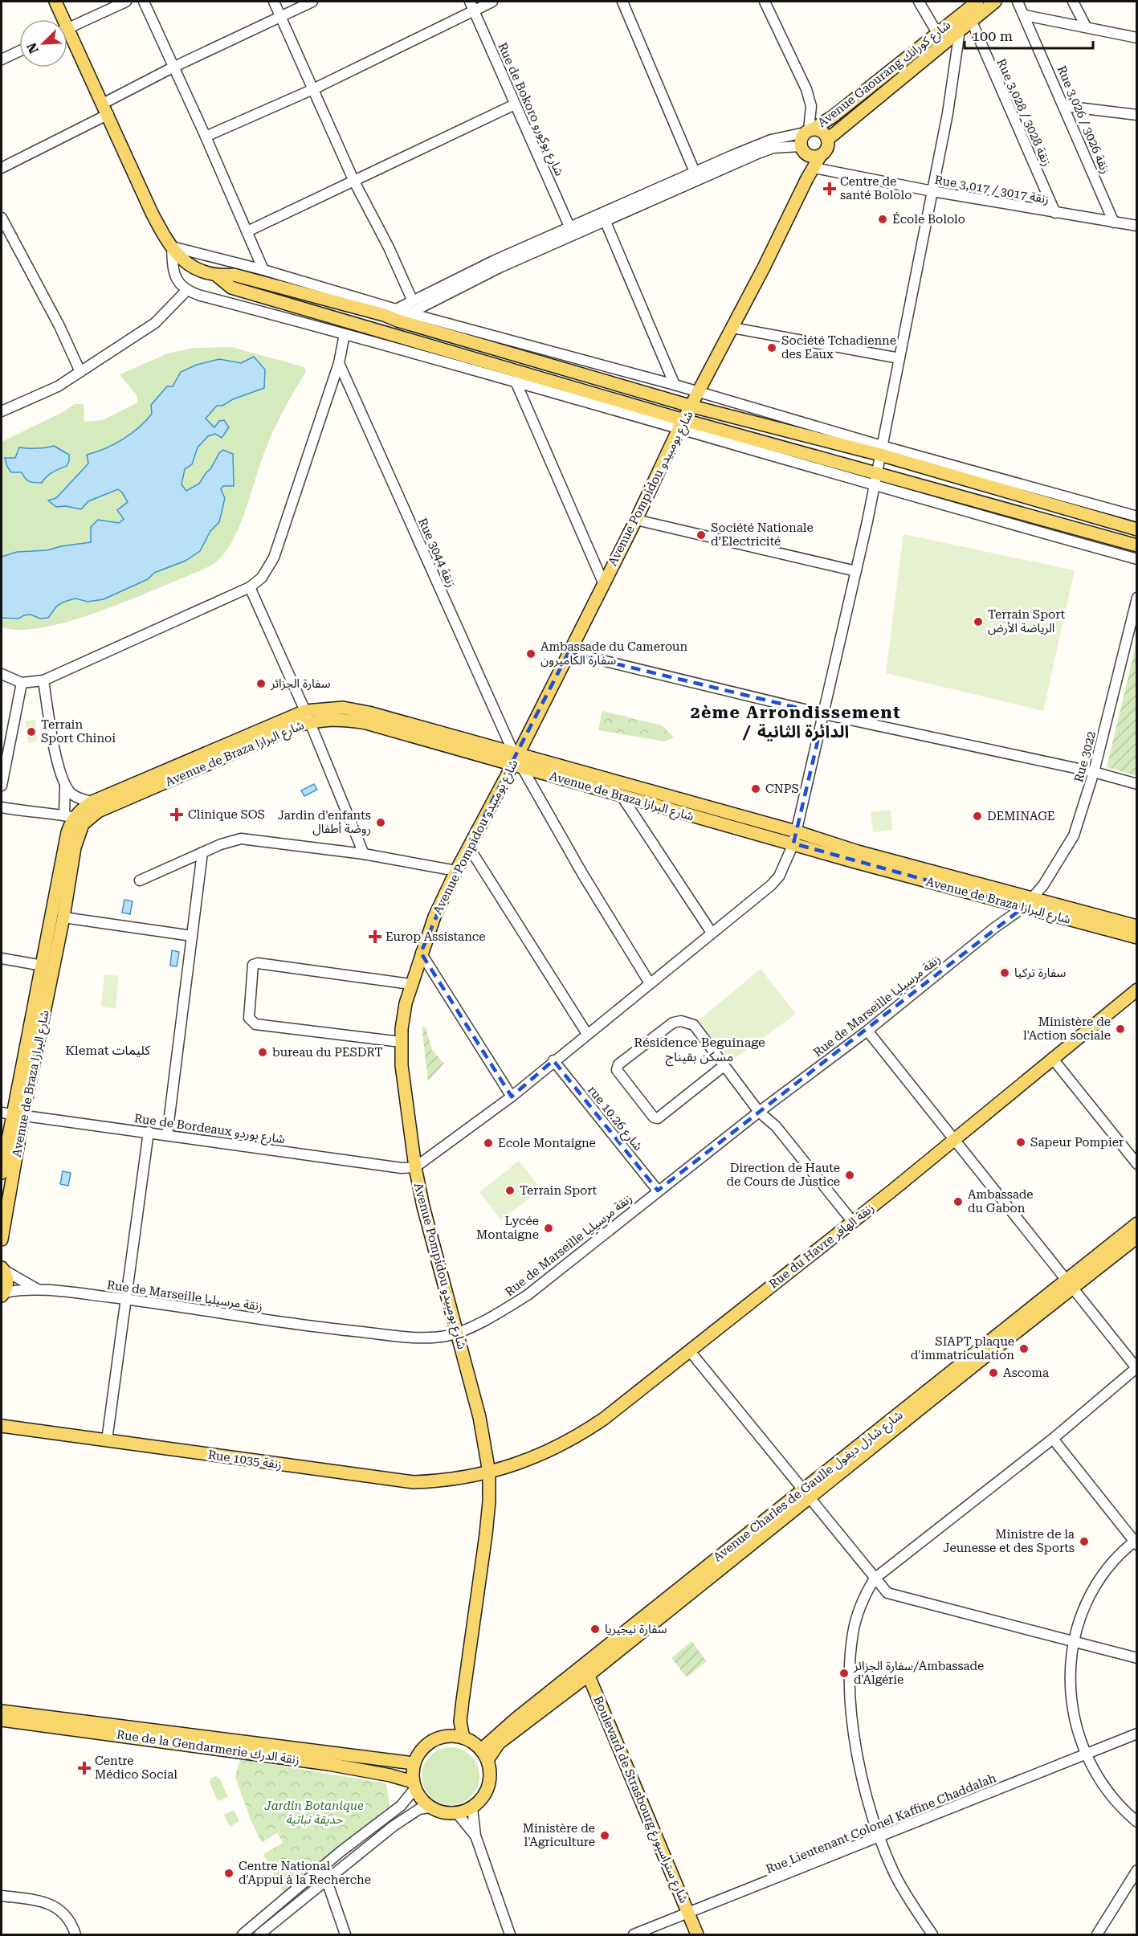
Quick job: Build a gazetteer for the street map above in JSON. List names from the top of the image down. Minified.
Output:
{"streets":{"main road":["Avenue Gaourang شارع كورانك","Avenue Pompidou شارع بومبيدو","Avenue de Braza شارع البرازا","Rue du Havre زنقة الهافر","Rue 1035 زنقة","Avenue Charles de Gaulle شارع شارل ديغول","Rue de la Gendarmerie زنقة الدرك","Boulevard de Strasbourg شارع ستراسبورغ"],"street":["Rue de Bokoro شارع بوكورو","Rue 3,028 / زنقة 3028","Rue 3,026 / زنقة 3026","Rue 3,017 / زنقة 3017","Rue 3044 زنقة","Rue 3022","Rue de Marseille زنقة مرسيليا","rue 10.26 شارع","Rue de Bordeaux شارع بوردو","Rue Lieutenant Colonel Kaffine Chaddalah"]},"crossings":[["Avenue Gaourang شارع كورانك","Rue 3,028 / زنقة 3028"],["Avenue Gaourang شارع كورانك","Avenue Pompidou شارع بومبيدو"],["Rue 3,028 / زنقة 3028","Rue 3,017 / زنقة 3017"],["Rue 3,026 / زنقة 3026","Rue 3,017 / زنقة 3017"],["Rue 3,017 / زنقة 3017","Avenue Pompidou شارع بومبيدو"],["Avenue Pompidou شارع بومبيدو","Rue 3044 زنقة"],["Avenue Pompidou شارع بومبيدو","Avenue de Braza شارع البرازا"],["Avenue Pompidou شارع بومبيدو","Rue de Marseille زنقة مرسيليا"],["Avenue Pompidou شارع بومبيدو","Rue de Bordeaux شارع بوردو"],["Avenue Pompidou شارع بومبيدو","Rue du Havre زنقة الهافر"],["Avenue Pompidou شارع بومبيدو","Rue 1035 زنقة"],["Avenue Pompidou شارع بومبيدو","Avenue Charles de Gaulle شارع شارل ديغول"],["Avenue Pompidou شارع بومبيدو","Rue de la Gendarmerie زنقة الدرك"],["Rue 3044 زنقة","Avenue de Braza شارع البرازا"],["Avenue de Braza شارع البرازا","Rue 3022"],["Avenue de Braza شارع البرازا","Rue de Marseille زنقة مرسيليا"],["Avenue de Braza شارع البرازا","Rue de Bordeaux شارع بوردو"],["Rue 3022","Rue de Marseille زنقة مرسيليا"],["Rue de Marseille زنقة مرسيليا","rue 10.26 شارع"],["Rue du Havre زنقة الهافر","Rue 1035 زنقة"],["Avenue Charles de Gaulle شارع شارل ديغول","Rue de la Gendarmerie زنقة الدرك"],["Avenue Charles de Gaulle شارع شارل ديغول","Boulevard de Strasbourg شارع ستراسبورغ"],["Boulevard de Strasbourg شارع ستراسبورغ","Rue Lieutenant Colonel Kaffine Chaddalah"]],"districts":["2ème Arrondissement / الدائرة الثانية","Résidence Beguinage مسكن بقيناج","Klemat كليمات"],"parks":["Jardin Botanique حديقة نباتية"],"places":{"health":["Centre de santé Bololo","Clinique SOS","Europ Assistance","Centre Médico Social"],"other":["École Bololo","Société Tchadienne des Eaux","Société Nationale d’Electricité","Terrain Sport الرياضة الأرض","Ambassade du Cameroun سفارة الكاميرون","سفارة الجزائر","Terrain Sport Chinoi","CNPS","DEMINAGE","Jardin d'enfants روضة أطفال","سفارة تركيا","Ministère de l'Action sociale","bureau du PESDRT","Sapeur Pompier","Ecole Montaigne","Direction de Haute de Cours de Justice","Terrain Sport","Ambassade du Gabon","Lycée Montaigne","SIAPT plaque d'immatriculation","Ascoma","Ministre de la Jeunesse et des Sports","سفارة نيجيريا","سفارة الجزائر/Ambassade d'Algérie","Ministère de l'Agriculture","Centre National d'Appui à la Recherche"]},"scale_bar":"100 m","north":"bottom left"}
